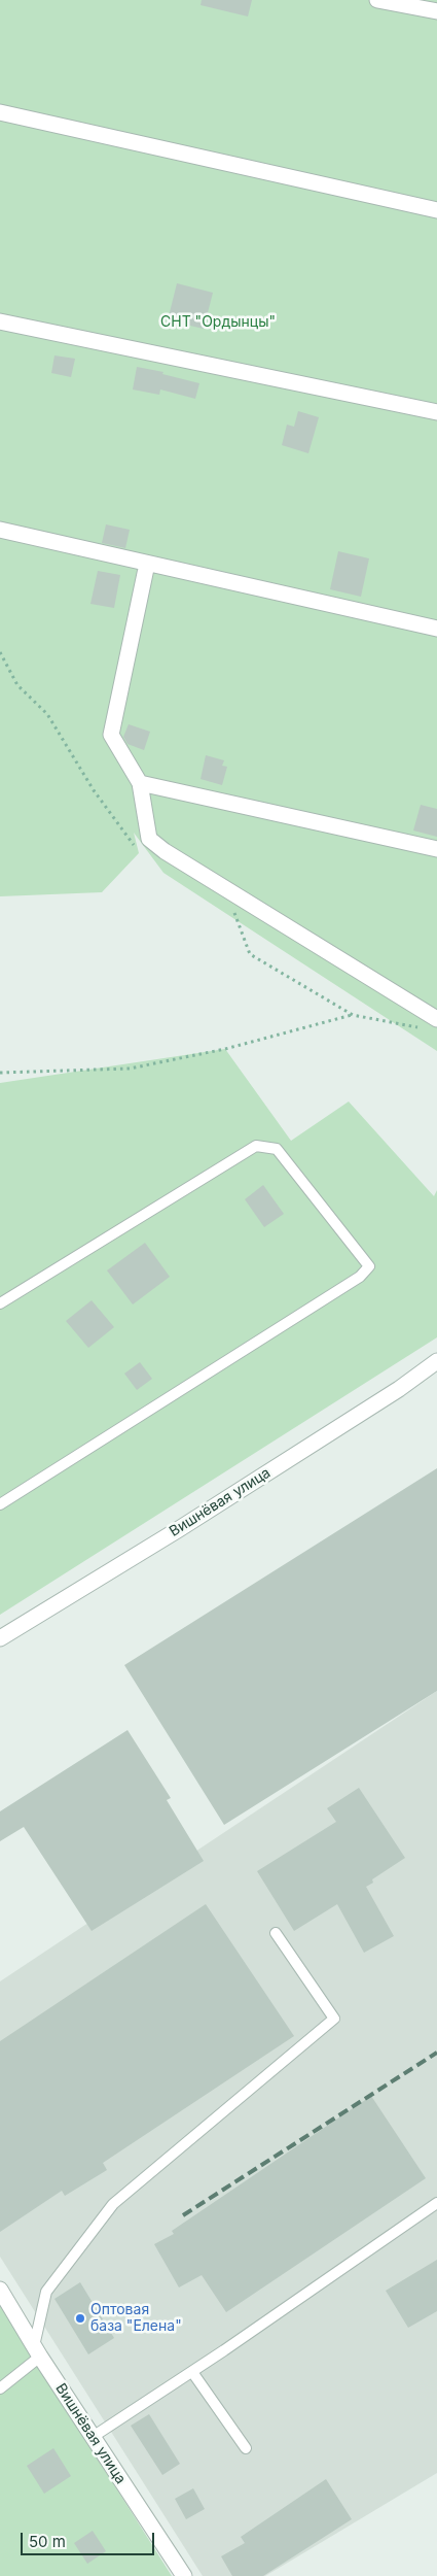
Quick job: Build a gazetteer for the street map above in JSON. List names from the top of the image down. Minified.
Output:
{"streets":{"street":["Вишнёвая улица"]},"parks":["СНТ \"Ордынцы\""],"places":["Оптовая база \"Елена\""],"scale_bar":"50 m"}
